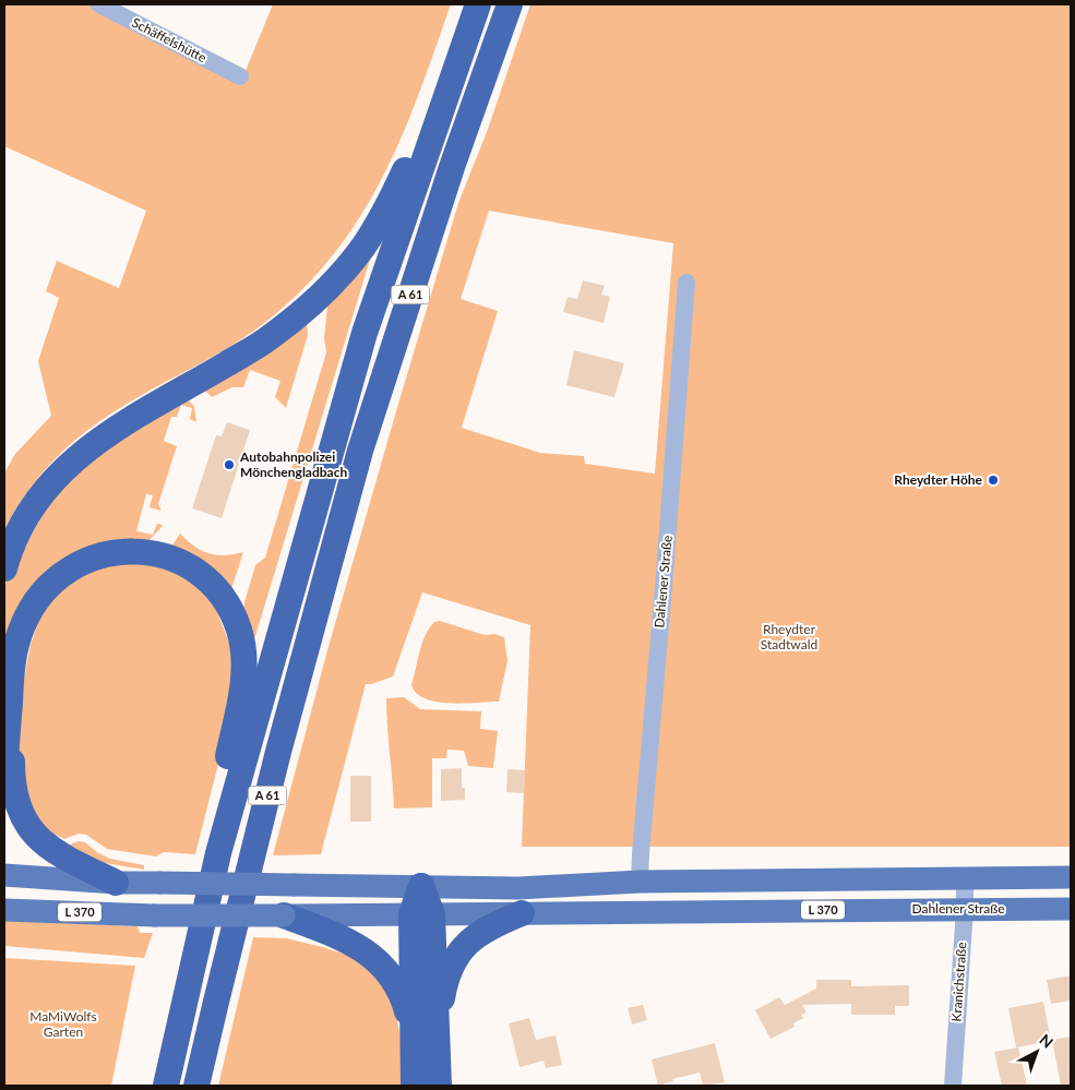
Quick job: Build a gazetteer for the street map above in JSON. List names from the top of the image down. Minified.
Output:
{"streets":{"highway":["A 61"],"main road":["Dahlener Straße","L 370"],"street":["Schäffelshütte","Kranichstraße"]},"crossings":[["Dahlener Straße","L 370"],["Dahlener Straße","Kranichstraße"]],"parks":["Rheydter Stadtwald","MaMiWolfs Garten"],"places":["Autobahnpolizei Mönchengladbach","Rheydter Höhe"],"north":"top right"}
